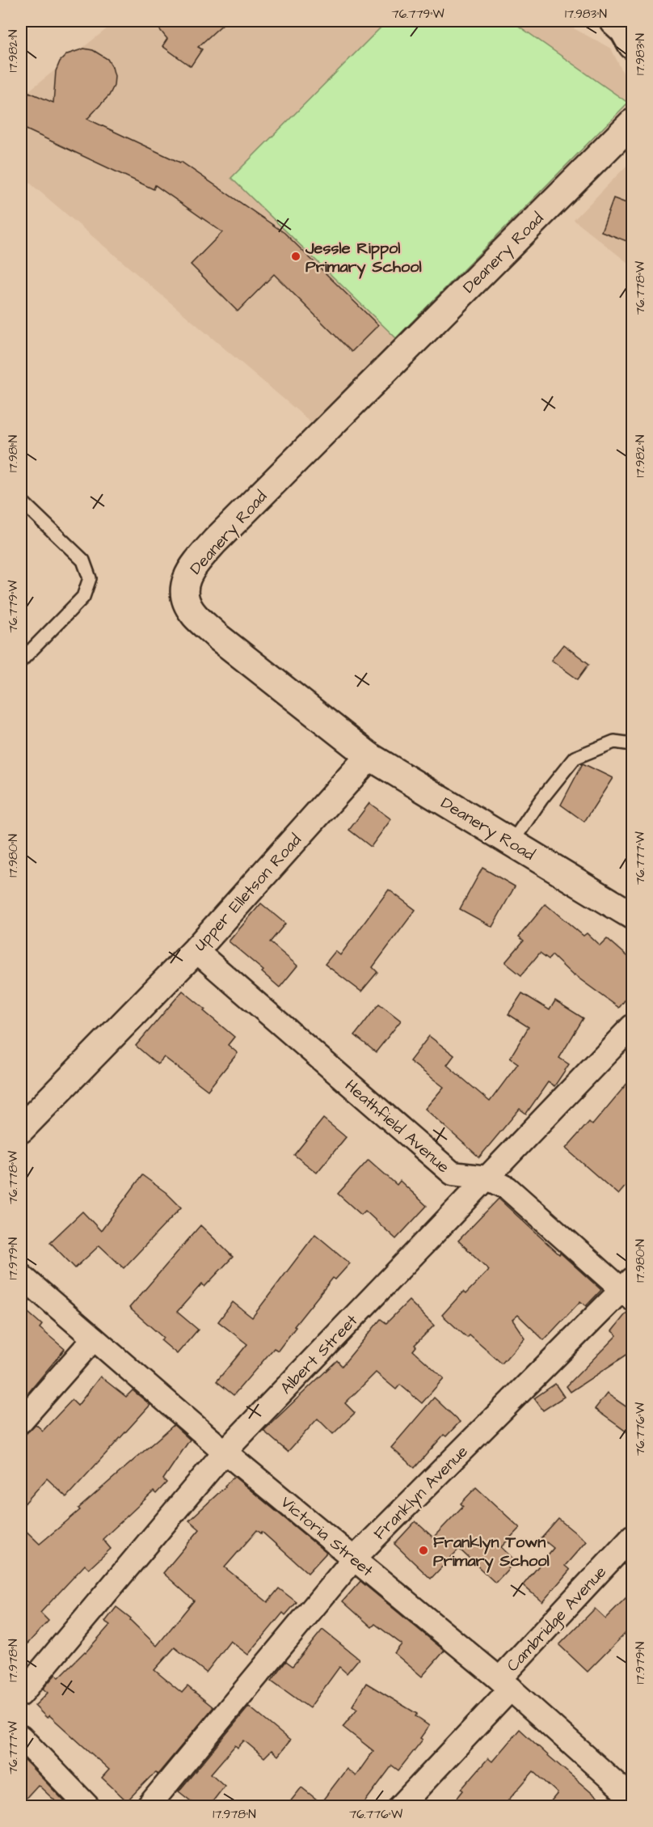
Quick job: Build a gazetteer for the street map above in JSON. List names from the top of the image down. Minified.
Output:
{"streets":{"street":["Deanery Road","Upper Elletson Road","Heathfield Avenue","Albert Street","Franklyn Avenue","Victoria Street","Cambridge Avenue"]},"crossings":[["Deanery Road","Upper Elletson Road"],["Upper Elletson Road","Heathfield Avenue"],["Heathfield Avenue","Albert Street"],["Heathfield Avenue","Franklyn Avenue"],["Albert Street","Victoria Street"],["Franklyn Avenue","Victoria Street"],["Victoria Street","Cambridge Avenue"]],"places":["Jessle Rippol Primary School","Franklyn Town Primary School"],"coordinates":["76.779°W","17.983°N","17.982°N","76.778°W","17.981°N","17.980°N","76.777°W","17.979°N","76.776°W","17.978°N"]}
